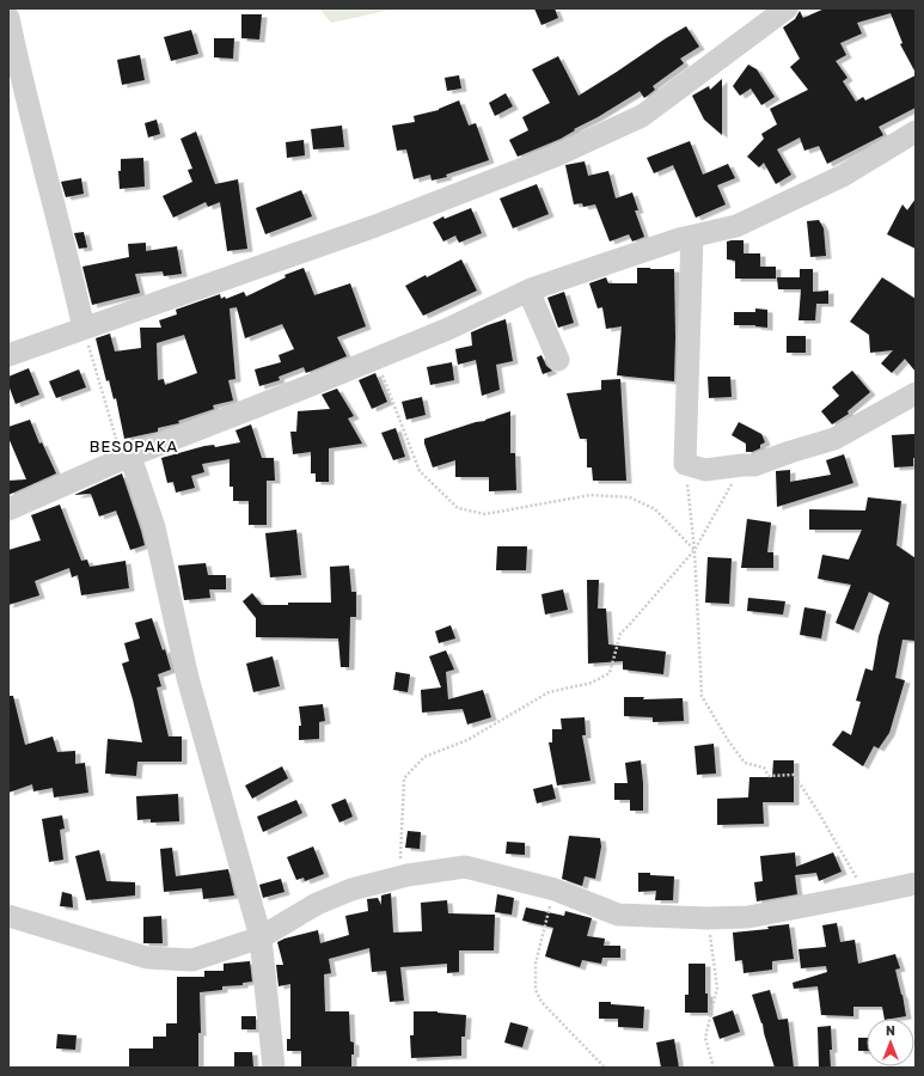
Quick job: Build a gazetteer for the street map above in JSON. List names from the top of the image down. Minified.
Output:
{"districts":["BESOPAKA"],"north":"top"}
